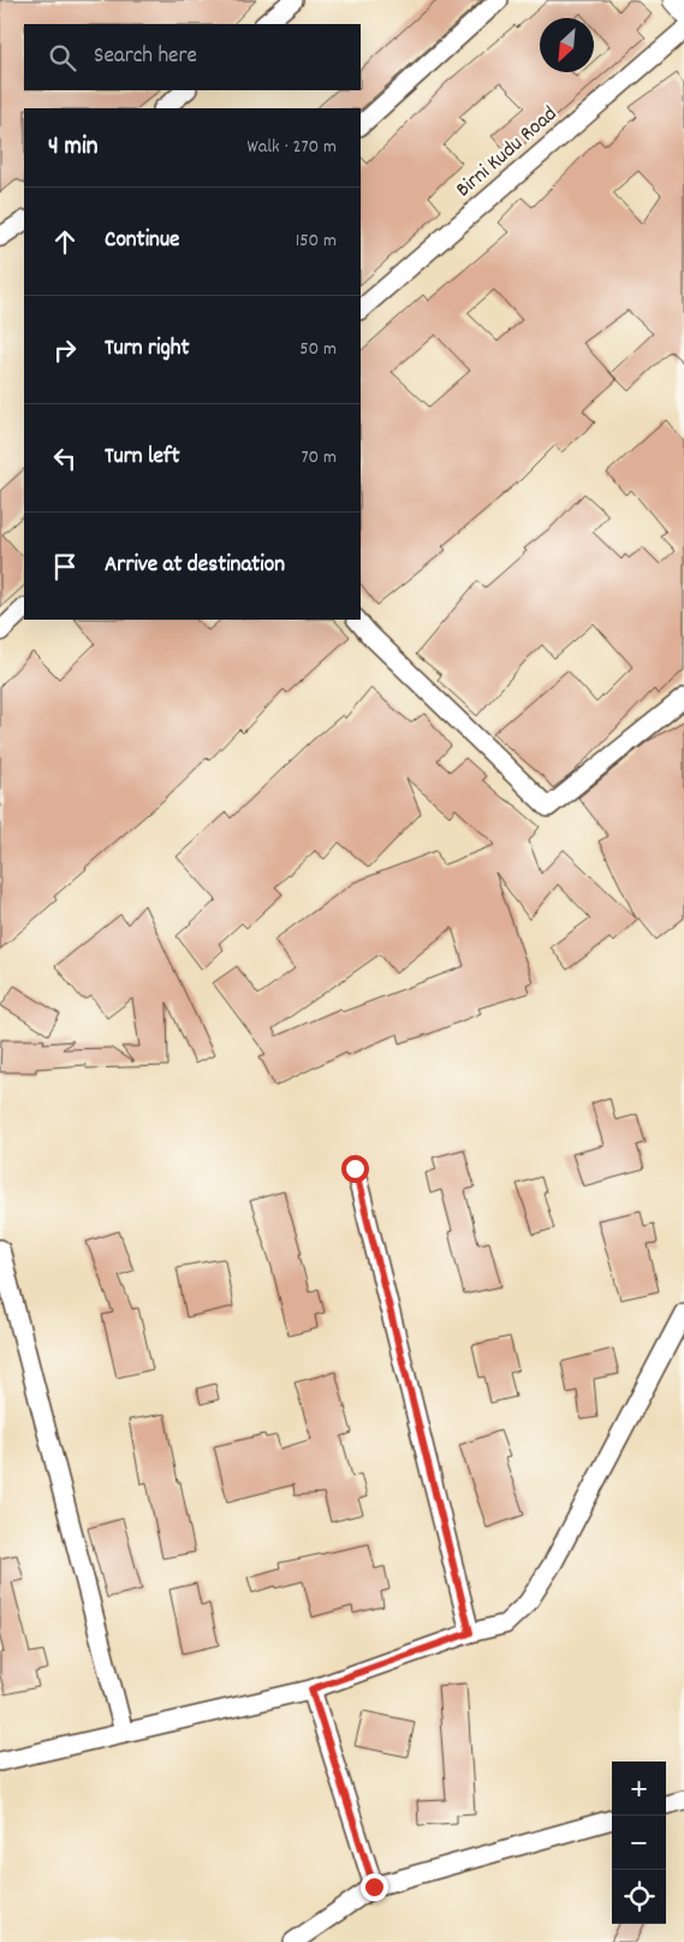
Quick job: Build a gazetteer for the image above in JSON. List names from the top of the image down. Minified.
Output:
{"streets":{"street":["Birni Kudu Road"]},"north":"bottom left","page":{"search":"Search here","heading":["4 min","Walk · 270 m"],"list":[["Continue","150 m"],["Turn right","50 m"],["Turn left","70 m"],"Arrive at destination"],"map_buttons":["+","−"]}}
